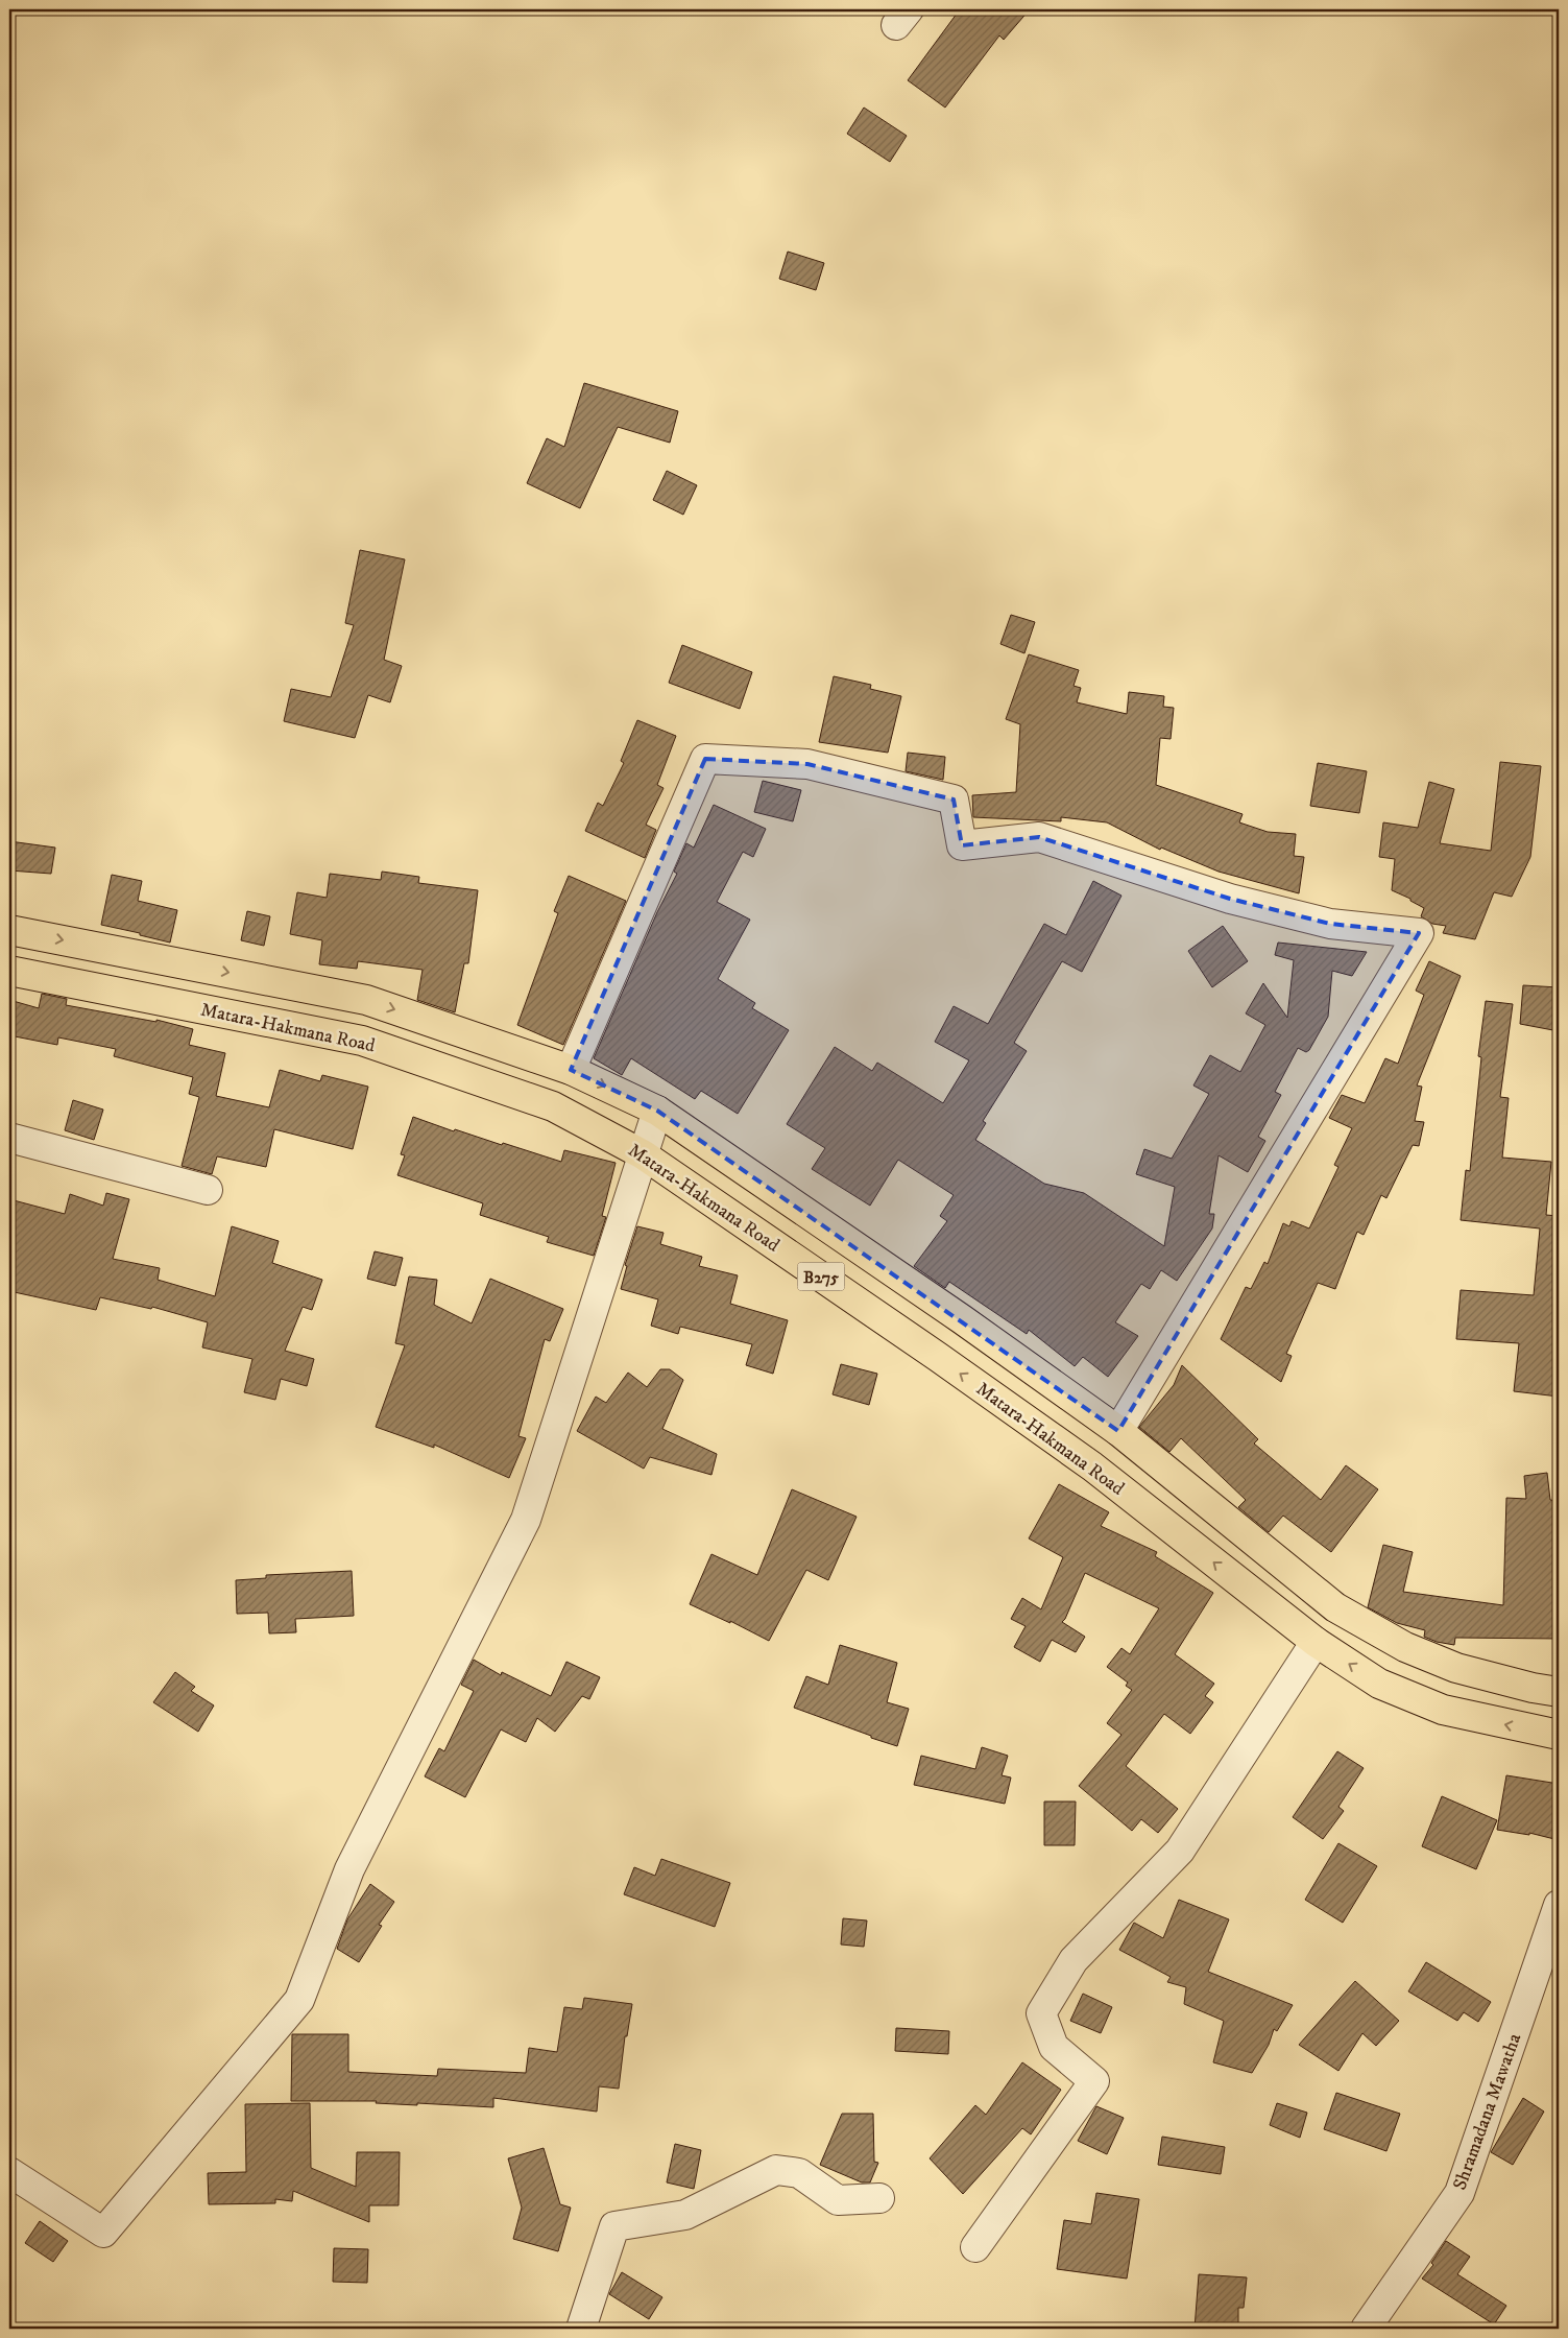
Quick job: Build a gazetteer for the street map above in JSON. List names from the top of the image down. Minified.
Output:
{"streets":{"main road":["Matara-Hakmana Road","B275"],"street":["Shramadana Mawatha"]}}
